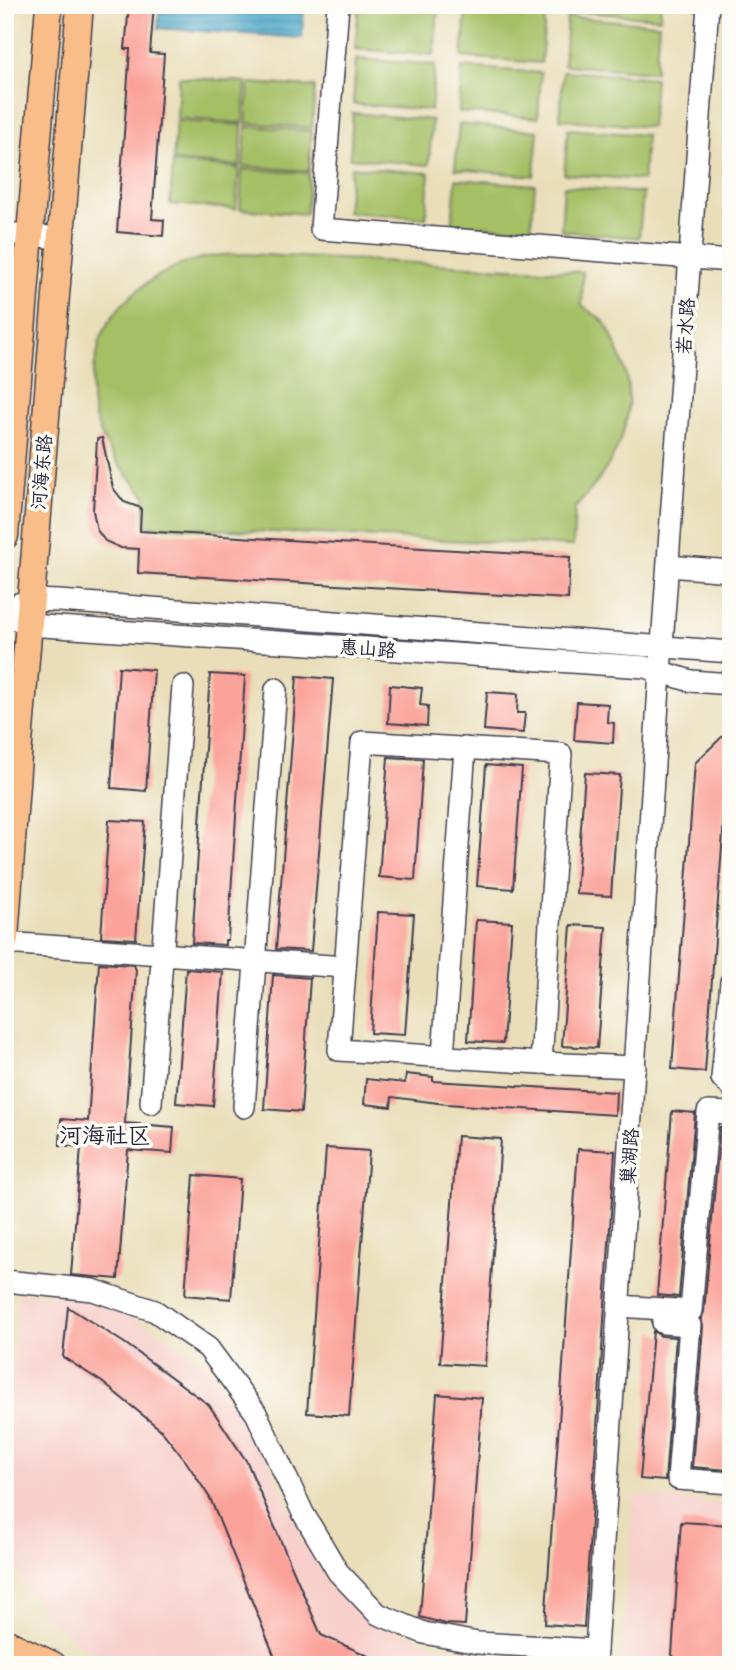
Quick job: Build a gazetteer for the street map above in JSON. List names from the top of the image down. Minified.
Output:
{"streets":{"main road":["河海东路"],"street":["若水路","惠山路","巢湖路"]},"crossings":[["若水路","惠山路"],["若水路","巢湖路"],["河海东路","惠山路"],["惠山路","巢湖路"]],"districts":["河海社区"]}
